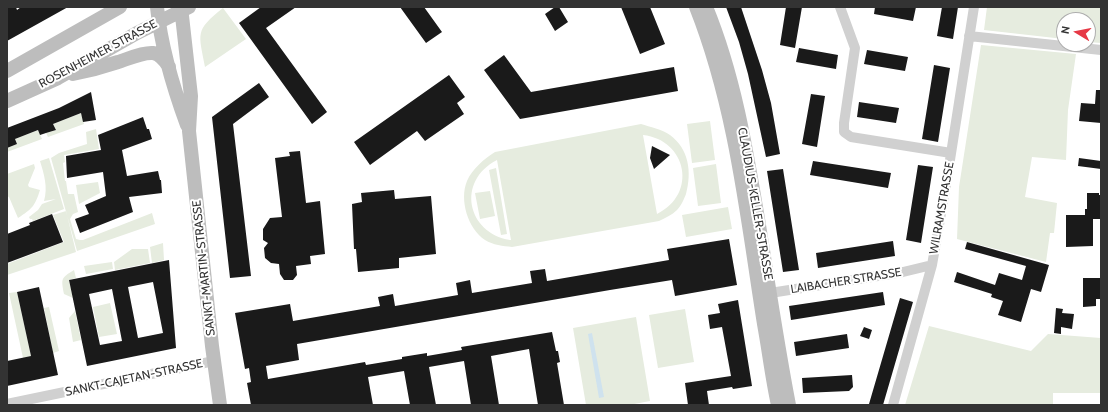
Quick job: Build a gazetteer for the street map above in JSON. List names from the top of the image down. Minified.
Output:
{"streets":{"main road":["ROSENHEIMER STRASSE","CLAUDIUS-KELLER-STRASSE","SANKT-MARTIN-STRASSE"],"street":["WILRAMSTRASSE","LAIBACHER STRASSE","SANKT-CAJETAN-STRASSE"]},"crossings":[["ROSENHEIMER STRASSE","SANKT-MARTIN-STRASSE"],["CLAUDIUS-KELLER-STRASSE","LAIBACHER STRASSE"],["WILRAMSTRASSE","LAIBACHER STRASSE"],["SANKT-MARTIN-STRASSE","SANKT-CAJETAN-STRASSE"]],"north":"left"}
